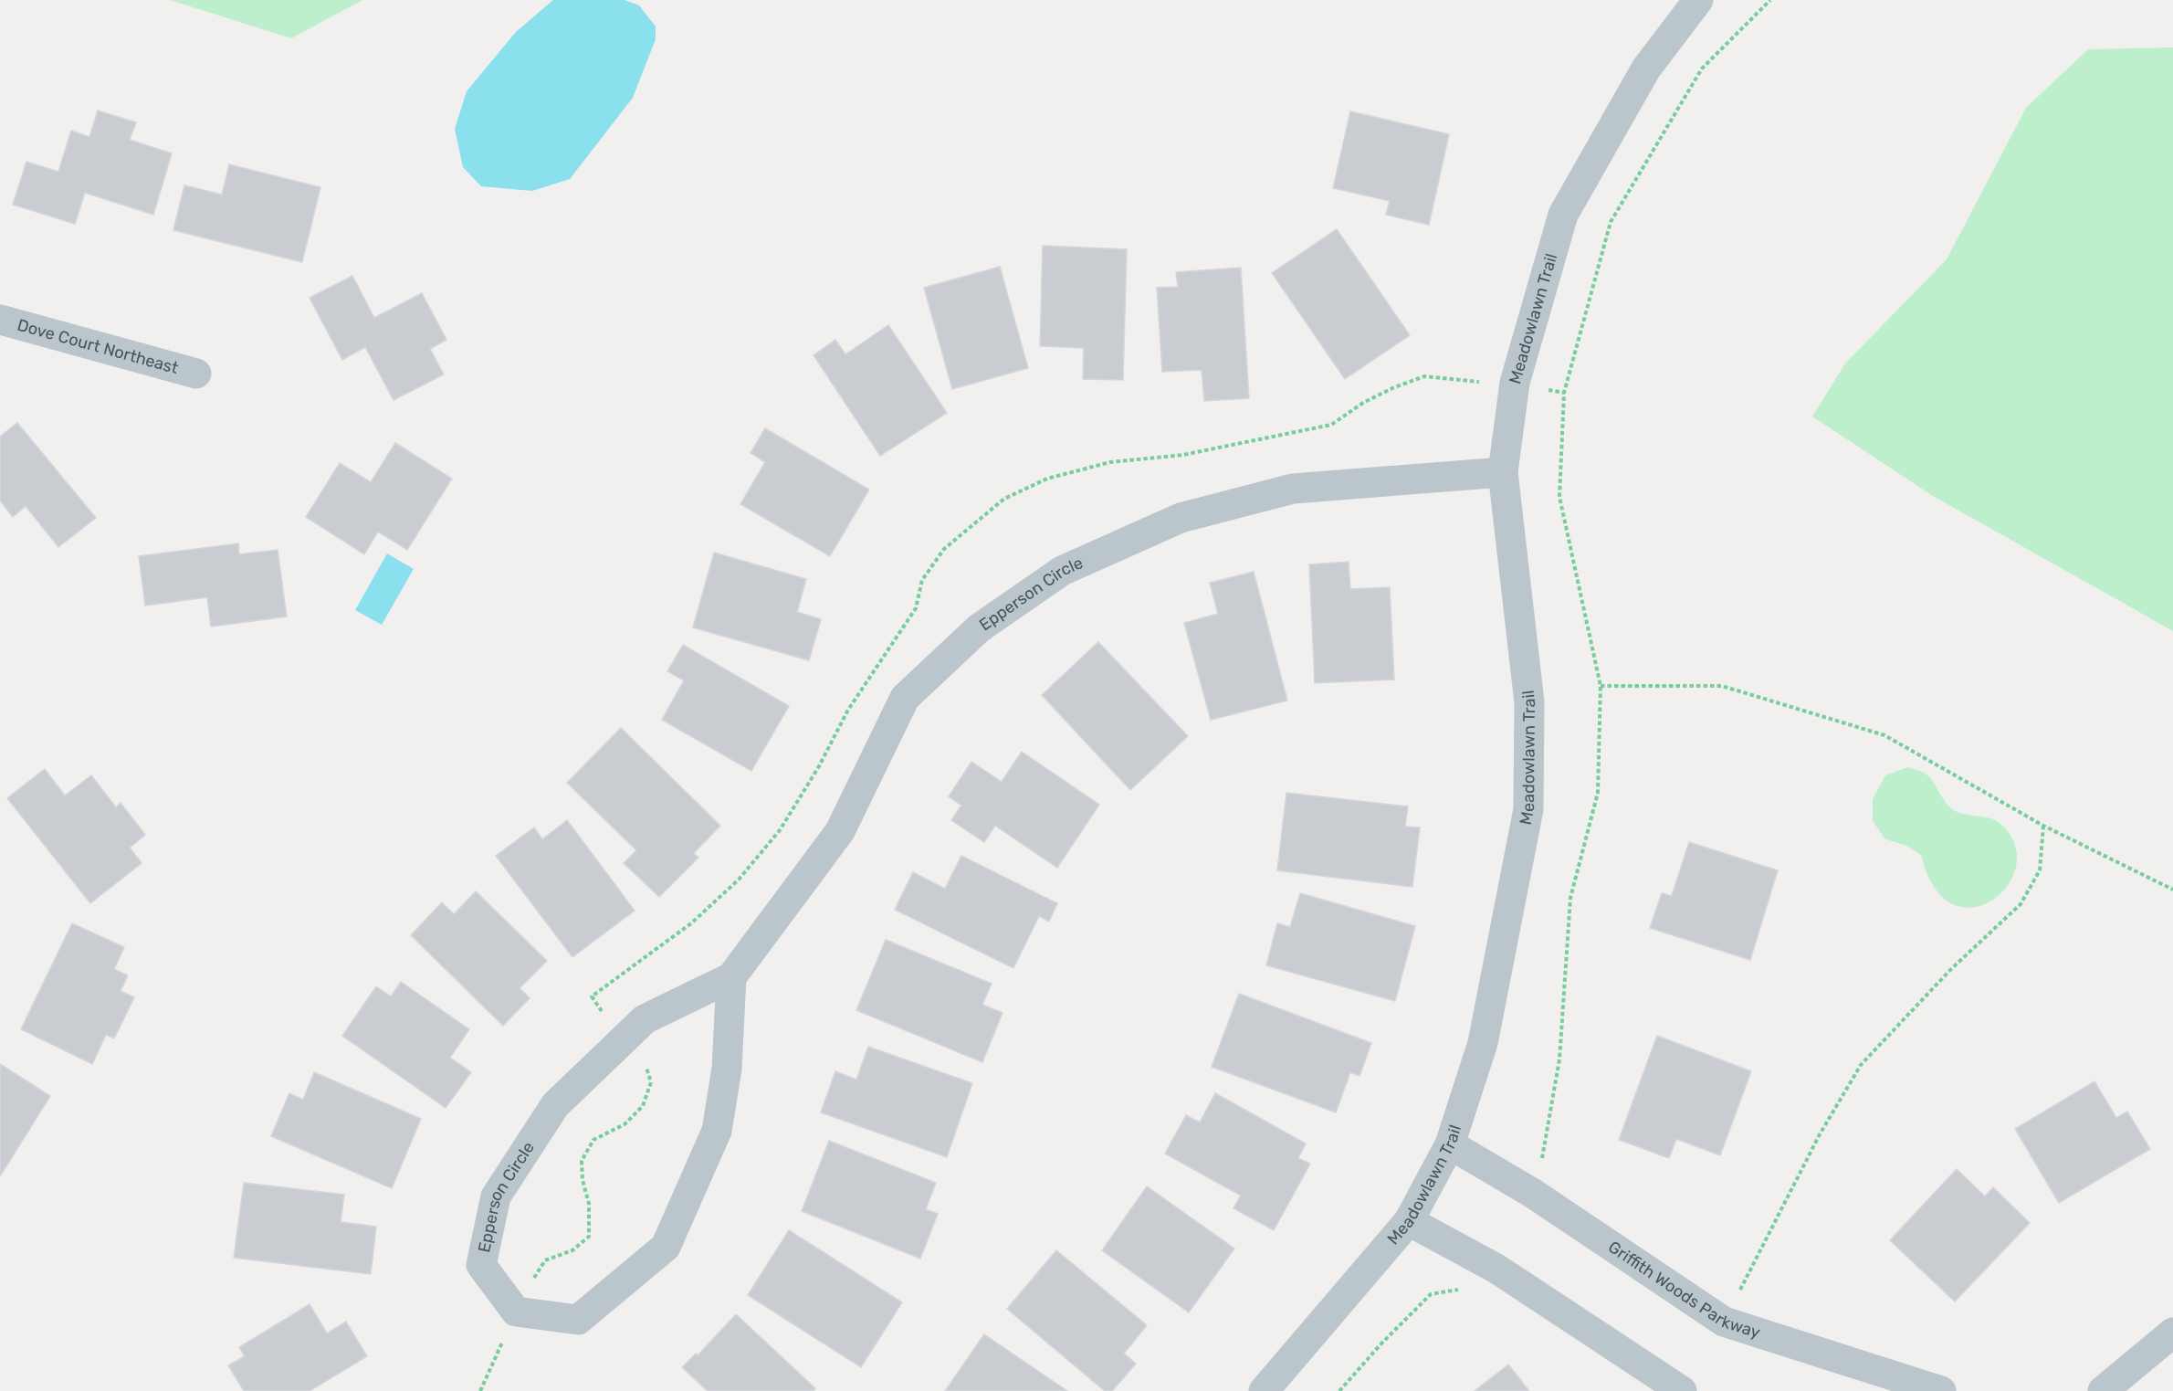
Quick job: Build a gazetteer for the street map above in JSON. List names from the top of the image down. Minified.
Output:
{"streets":{"street":["Meadowlawn Trail","Dove Court Northeast","Epperson Circle","Griffith Woods Parkway"]},"crossings":[["Meadowlawn Trail","Epperson Circle"],["Meadowlawn Trail","Griffith Woods Parkway"]]}
